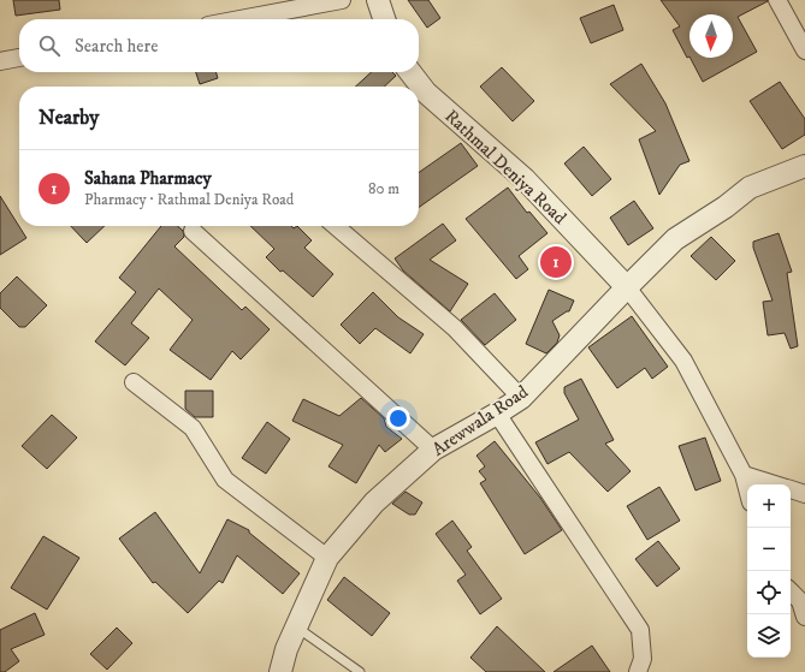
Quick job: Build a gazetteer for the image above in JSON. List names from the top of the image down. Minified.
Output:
{"streets":{"street":["Rathmal Deniya Road","Arewwala Road"]},"crossings":[["Rathmal Deniya Road","Arewwala Road"]],"north":"bottom","page":{"search":"Search here","heading":"Nearby","list":[{"mark":"1","name":"Sahana Pharmacy","note":"Pharmacy · Rathmal Deniya Road","value":"80 m"}],"pins":"1","map_buttons":["+","−"]}}
